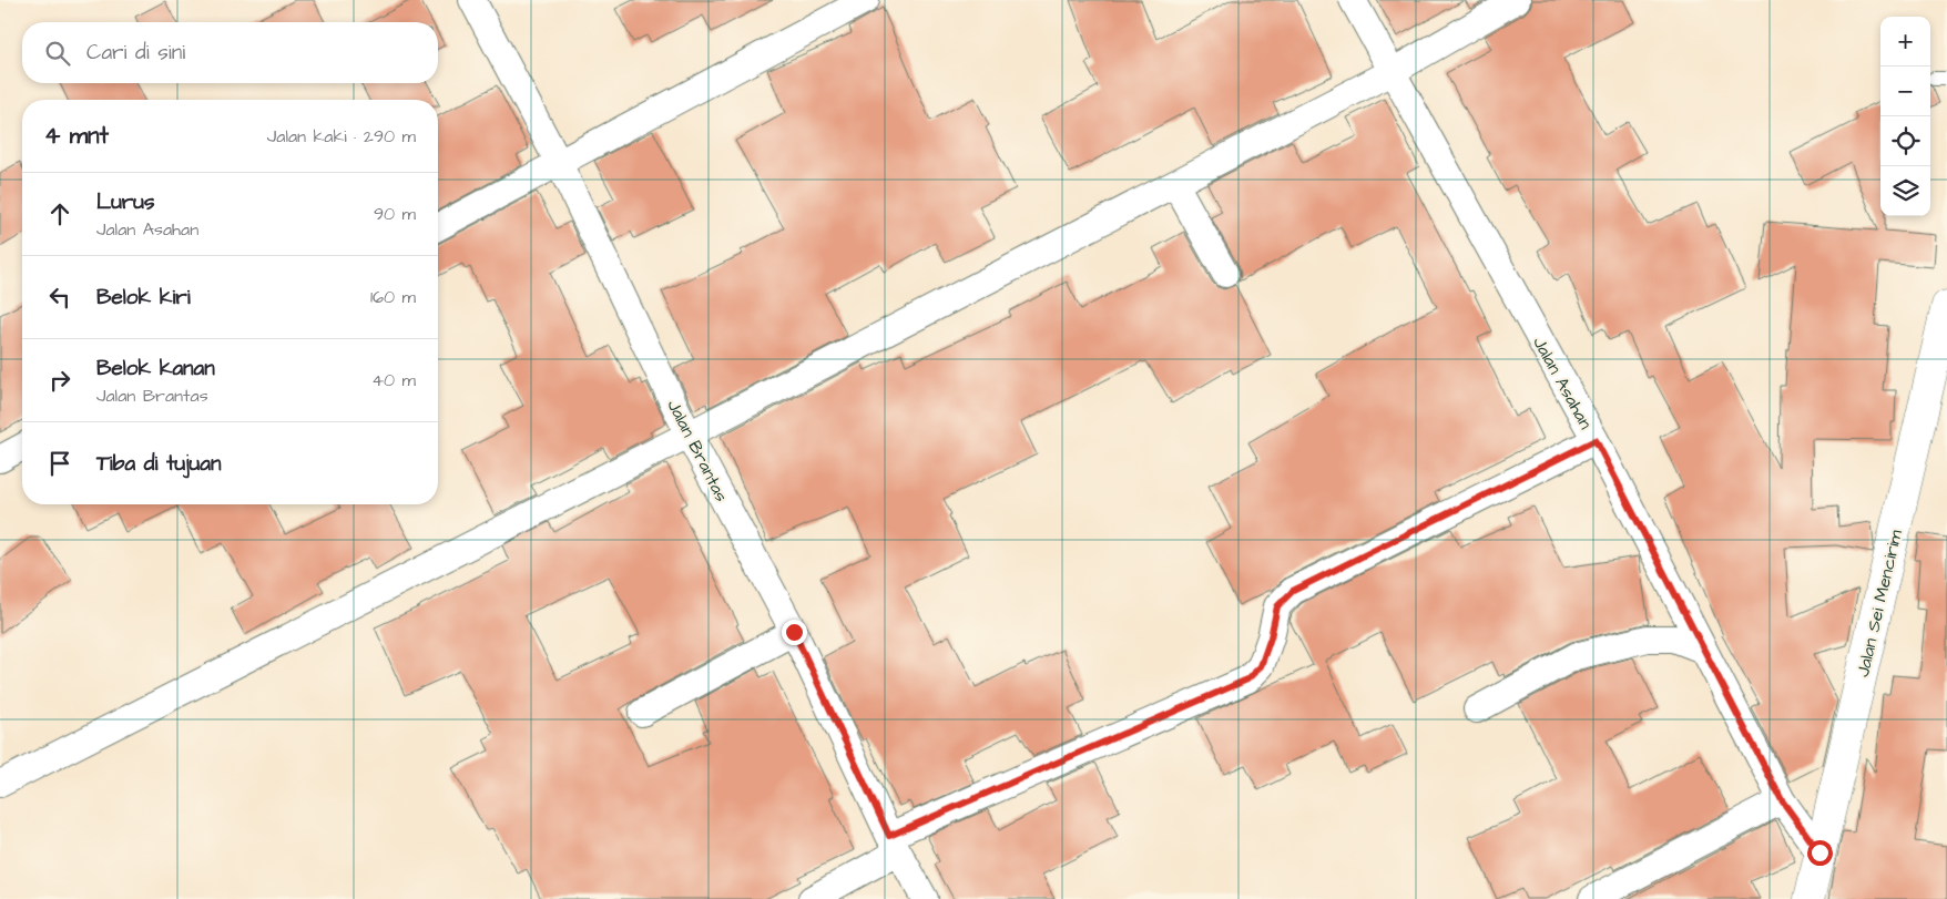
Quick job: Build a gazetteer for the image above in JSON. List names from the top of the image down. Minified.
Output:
{"streets":{"street":["Jalan Asahan","Jalan Brantas","Jalan Sei Mencirim"]},"crossings":[["Jalan Asahan","Jalan Sei Mencirim"]],"page":{"map_buttons":["+","−"],"search":"Cari di sini","heading":["4 mnt","Jalan kaki · 290 m"],"list":[["Lurus","Jalan Asahan","90 m"],["Belok kiri","160 m"],["Belok kanan","Jalan Brantas","40 m"],"Tiba di tujuan"]}}
